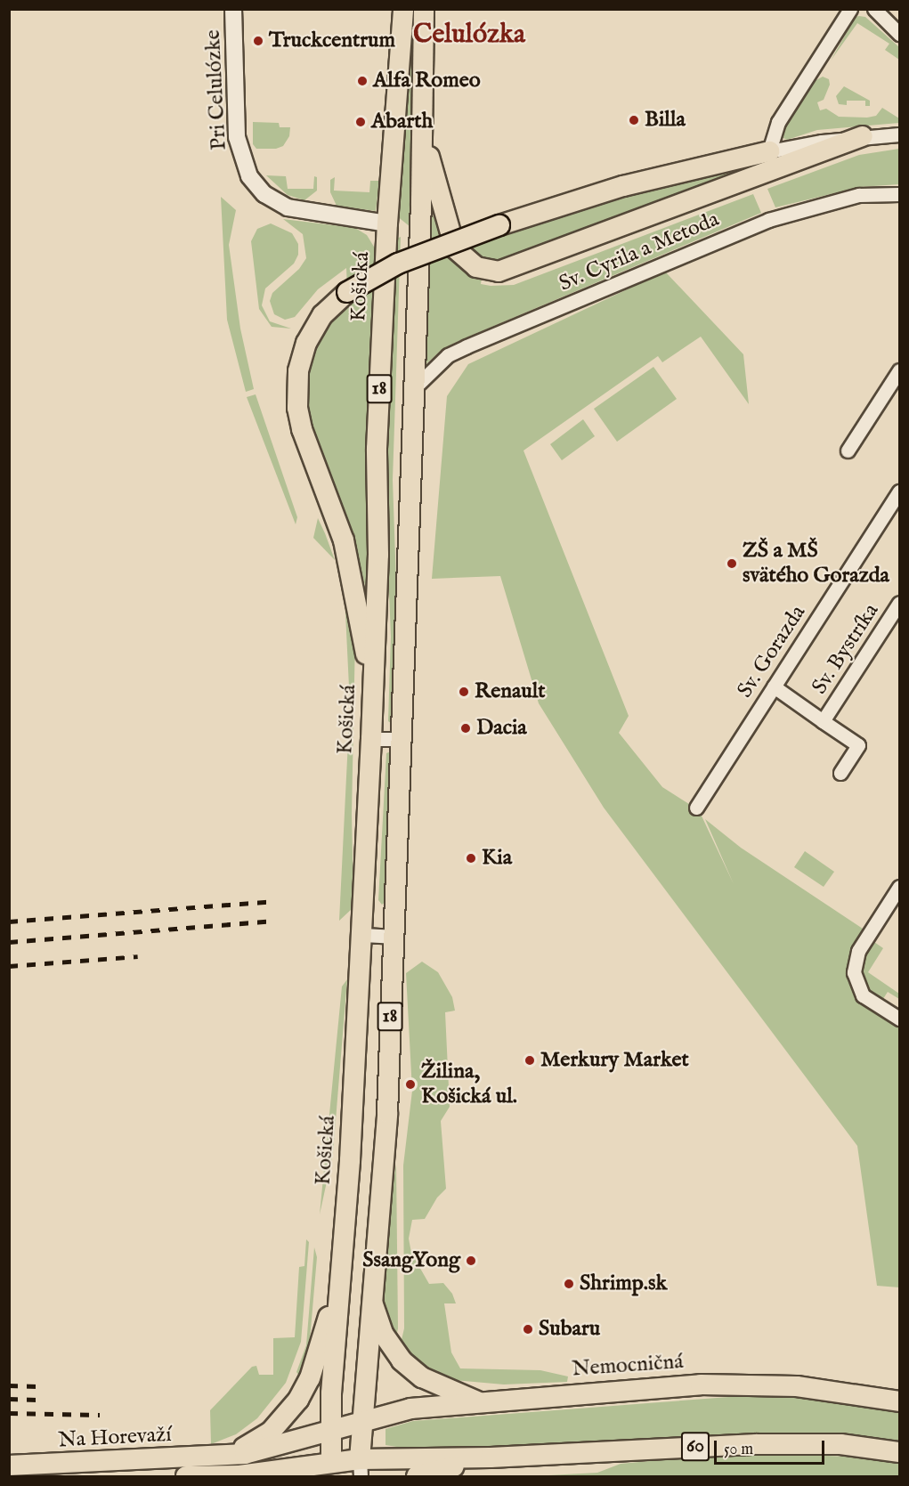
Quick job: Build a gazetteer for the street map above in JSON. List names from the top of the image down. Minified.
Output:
{"streets":{"main road":["Košická","18","Nemocničná","Na Horevaží","60"],"street":["Pri Celulózke","Sv. Cyrila a Metoda","Sv. Bystríka","Sv. Gorazda"]},"crossings":[["Pri Celulózke","Košická"],["Sv. Cyrila a Metoda","18"],["Košická","18"],["Košická","Na Horevaží"],["18","Nemocničná"],["18","Na Horevaží"],["18","60"],["Sv. Bystríka","Sv. Gorazda"],["Nemocničná","Na Horevaží"],["Na Horevaží","60"]],"districts":["Celulózka"],"places":["Truckcentrum","Alfa Romeo","Billa","Abarth","ZŠ a MŠ svätého Gorazda","Renault","Dacia","Kia","Merkury Market","Žilina, Košická ul.","SsangYong","Shrimp.sk","Subaru"],"scale_bar":"50 m"}
